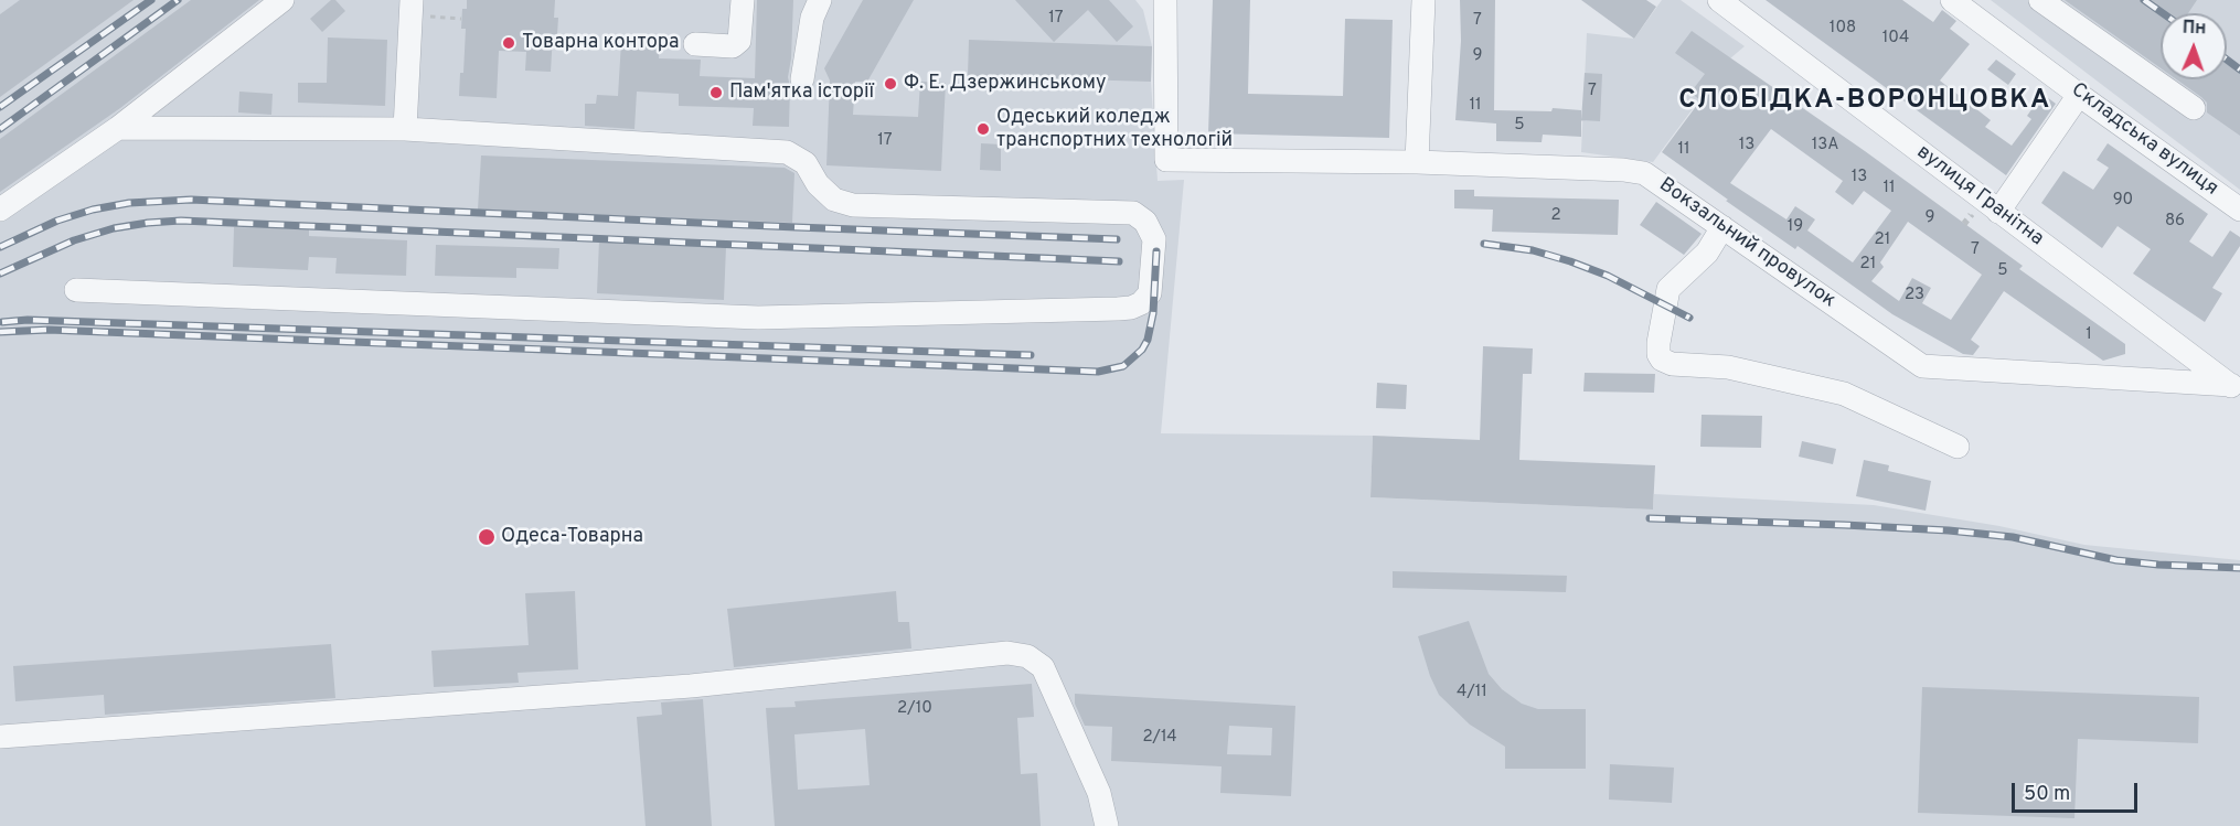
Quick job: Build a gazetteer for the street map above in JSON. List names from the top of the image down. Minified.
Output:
{"streets":{"street":["Складська вулиця","вулиця Гранітна","Вокзальний провулок"]},"crossings":[["вулиця Гранітна","Вокзальний провулок"]],"districts":["СЛОБІДКА-ВОРОНЦОВКА"],"places":["Товарна контора","Ф. Е. Дзержинському","Пам'ятка історії","Одеський коледж транспортних технологій","Одеса-Товарна"],"house_numbers":["17","7","108","104","9","7","11","5","17","13","13А","11","13","11","90","2","9","86","19","21","7","21","5","23","1","4/11","2/10","2/14"],"scale_bar":"50 m","north":"top"}
